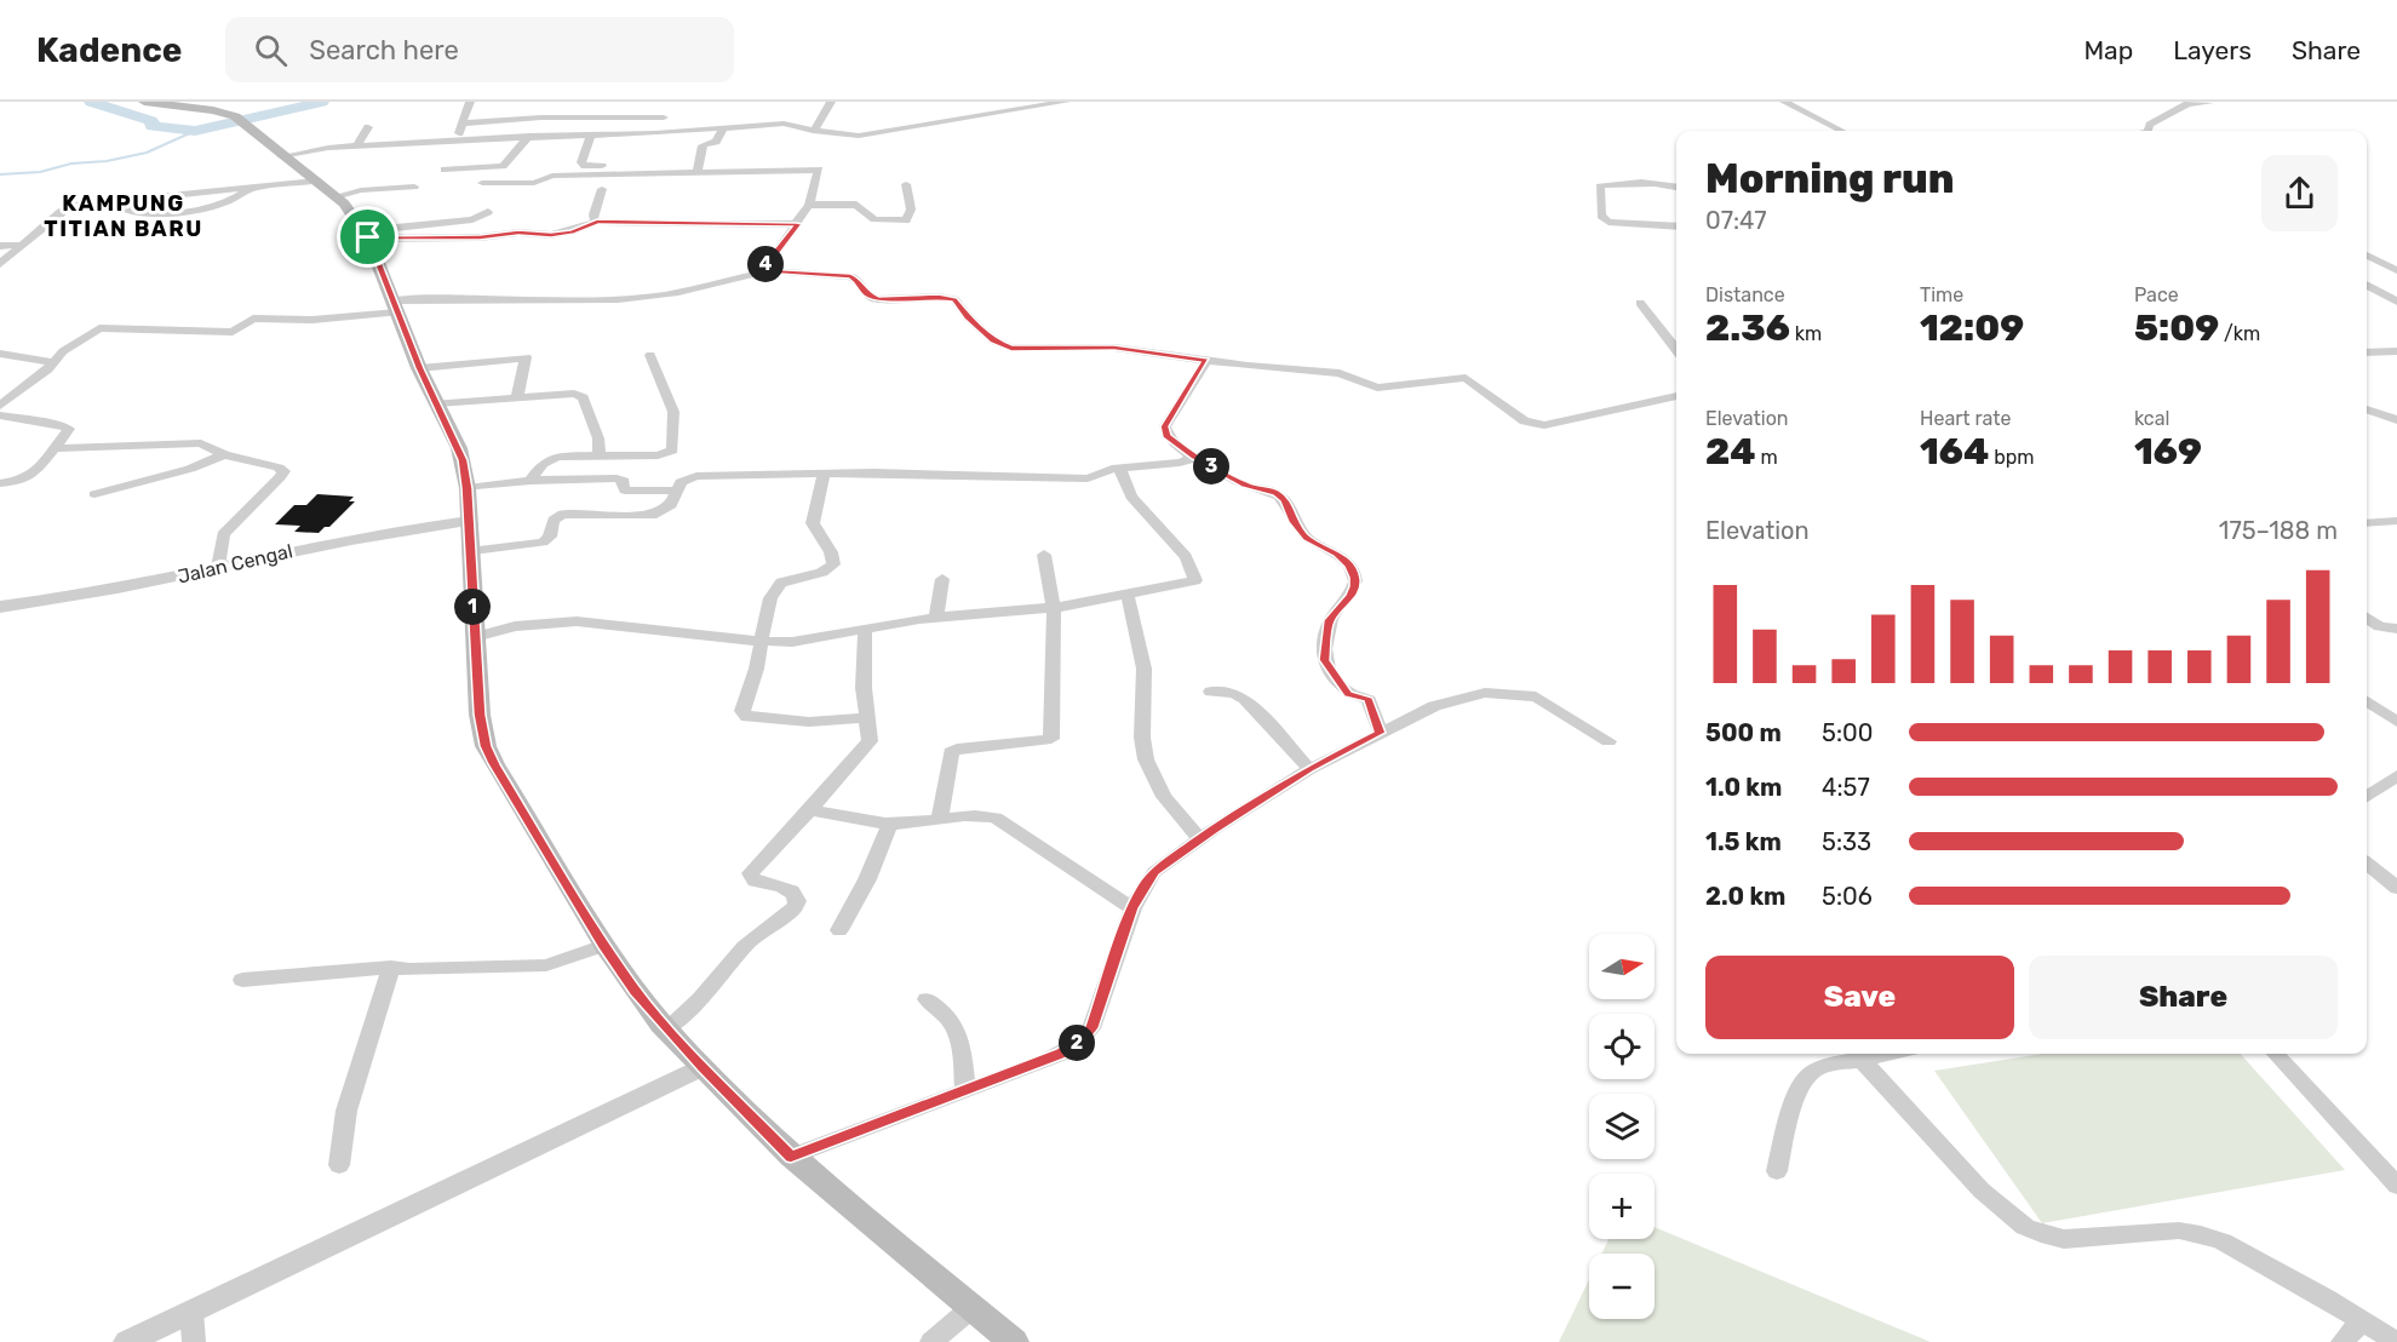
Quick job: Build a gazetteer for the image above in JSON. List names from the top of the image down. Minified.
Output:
{"streets":{"street":["Jalan Cengal"]},"districts":["KAMPUNG TITIAN BARU"],"north":"right","page":{"header":"Kadence","search":"Search here","nav":["Map","Layers","Share"],"heading":["Morning run","07:47"],"pins":["4","3","1","2"],"stats":[["Distance","2.36 km"],["Time","12:09"],["Pace","5:09 /km"],["Elevation","24 m"],["Heart rate","164 bpm"],["kcal","169"]],"chart":["Elevation","175–188 m"],"list":[{"name":"500 m","note":"5:00"},{"name":"1.0 km","note":"4:57"},{"name":"1.5 km","note":"5:33"},{"name":"2.0 km","note":"5:06"}],"map_buttons":["+","−"],"buttons":["Save","Share"]}}
